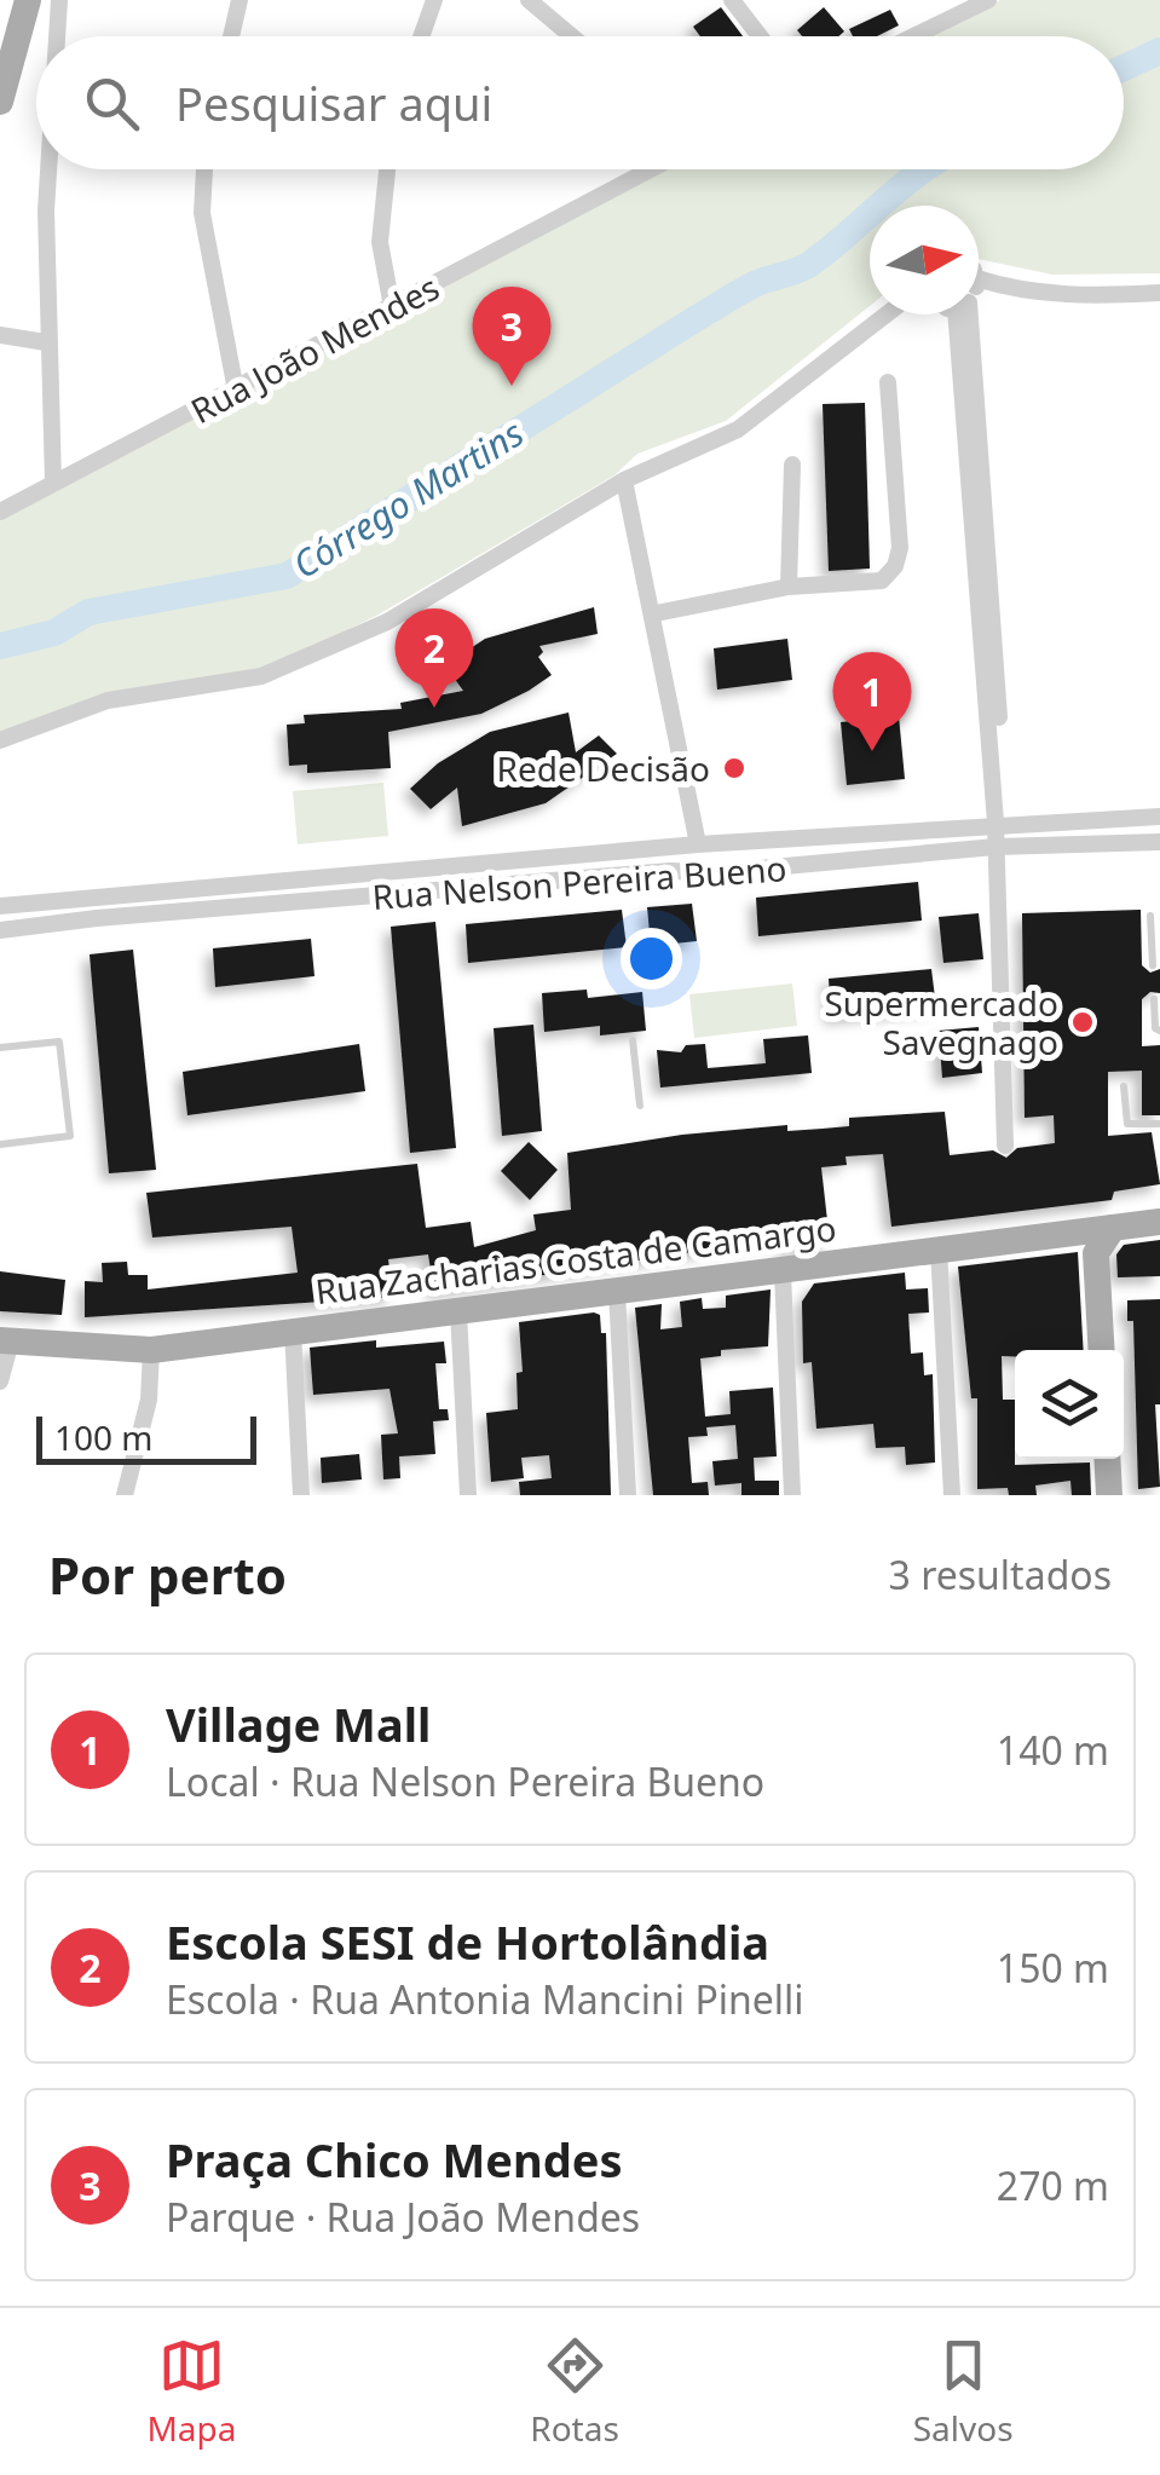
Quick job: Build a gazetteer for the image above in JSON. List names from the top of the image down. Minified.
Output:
{"streets":{"main road":["Rua Zacharias Costa de Camargo"],"street":["Rua João Mendes","Rua Nelson Pereira Bueno"]},"water":["Córrego Martins"],"places":["Rede Decisão","Supermercado Savegnago"],"scale_bar":"100 m","north":"right","page":{"search":"Pesquisar aqui","pins":["3","2","1"],"scale":"100 m","heading":["Por perto","3 resultados"],"list":[{"mark":"1","name":"Village Mall","note":"Local · Rua Nelson Pereira Bueno","value":"140 m"},{"mark":"2","name":"Escola SESI de Hortolândia","note":"Escola · Rua Antonia Mancini Pinelli","value":"150 m"},{"mark":"3","name":"Praça Chico Mendes","note":"Parque · Rua João Mendes","value":"270 m"}],"nav":["Mapa","Rotas","Salvos"]}}
